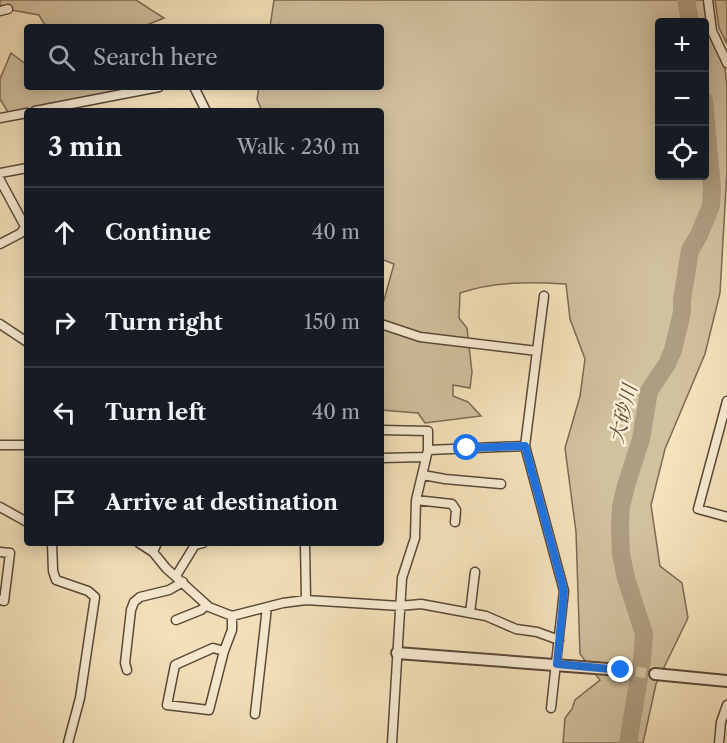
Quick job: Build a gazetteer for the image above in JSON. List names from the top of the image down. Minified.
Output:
{"water":["大砂川"],"page":{"map_buttons":["+","−"],"search":"Search here","heading":["3 min","Walk · 230 m"],"list":[["Continue","40 m"],["Turn right","150 m"],["Turn left","40 m"],"Arrive at destination"]}}
